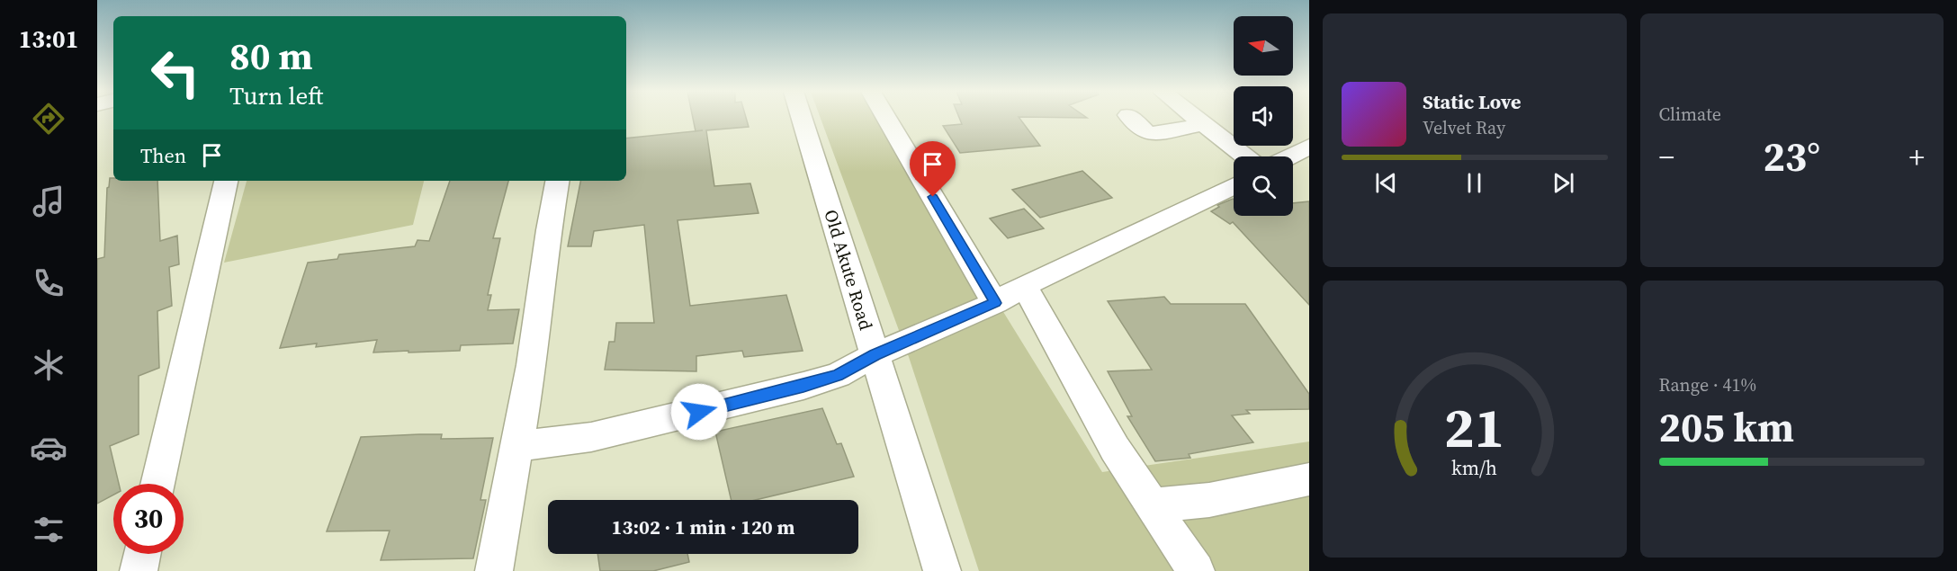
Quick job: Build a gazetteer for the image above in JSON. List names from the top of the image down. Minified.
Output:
{"streets":{"street":["Old Akute Road"]},"north":"left","page":{"tabs":"13:01","tile":["Climate",["Range · 41%","205 km"]],"turn":["80 m","Turn left"],"song":["Static Love","Velvet Ray"],"then":"Then","heat":["−","23°","+"],"limit":"30","trip":"13:02 · 1 min · 120 m","gauge":["21","km/h"]}}
